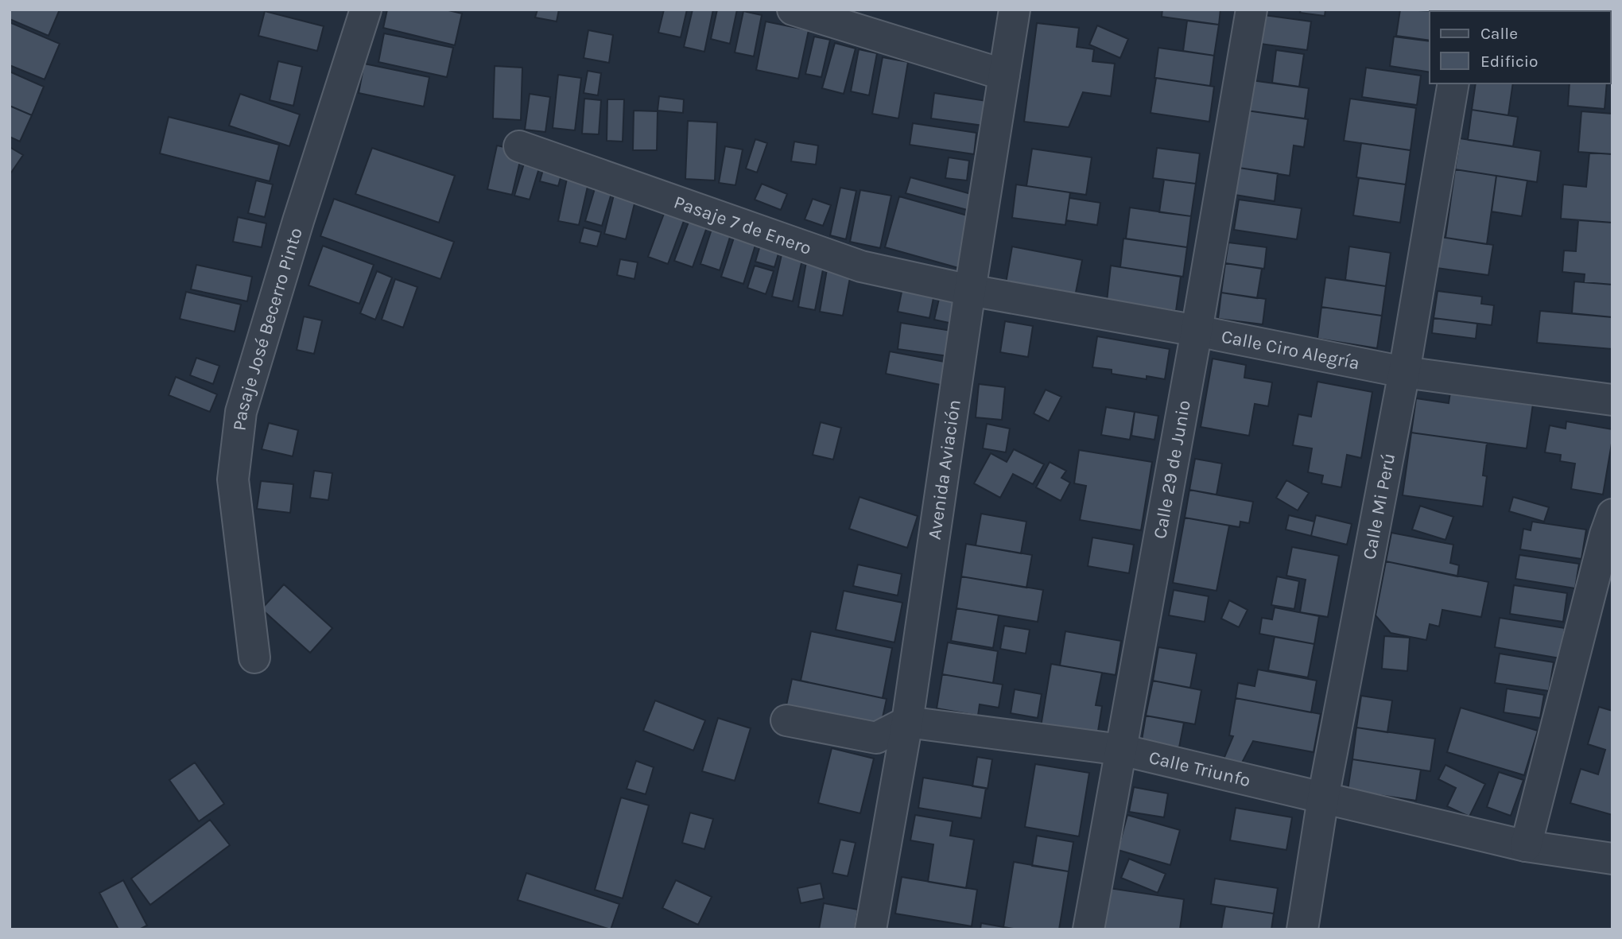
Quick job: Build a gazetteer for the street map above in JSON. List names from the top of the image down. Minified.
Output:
{"streets":{"street":["Pasaje 7 de Enero","Pasaje José Becerro Pinto","Calle Ciro Alegría","Avenida Aviación","Calle 29 de Junio","Calle Mi Perú","Calle Triunfo"]},"crossings":[["Pasaje 7 de Enero","Calle Ciro Alegría"],["Pasaje 7 de Enero","Avenida Aviación"],["Calle Ciro Alegría","Avenida Aviación"],["Calle Ciro Alegría","Calle 29 de Junio"],["Calle Ciro Alegría","Calle Mi Perú"],["Avenida Aviación","Calle Triunfo"],["Calle 29 de Junio","Calle Triunfo"],["Calle Mi Perú","Calle Triunfo"]],"legend":["Calle","Edificio"]}
